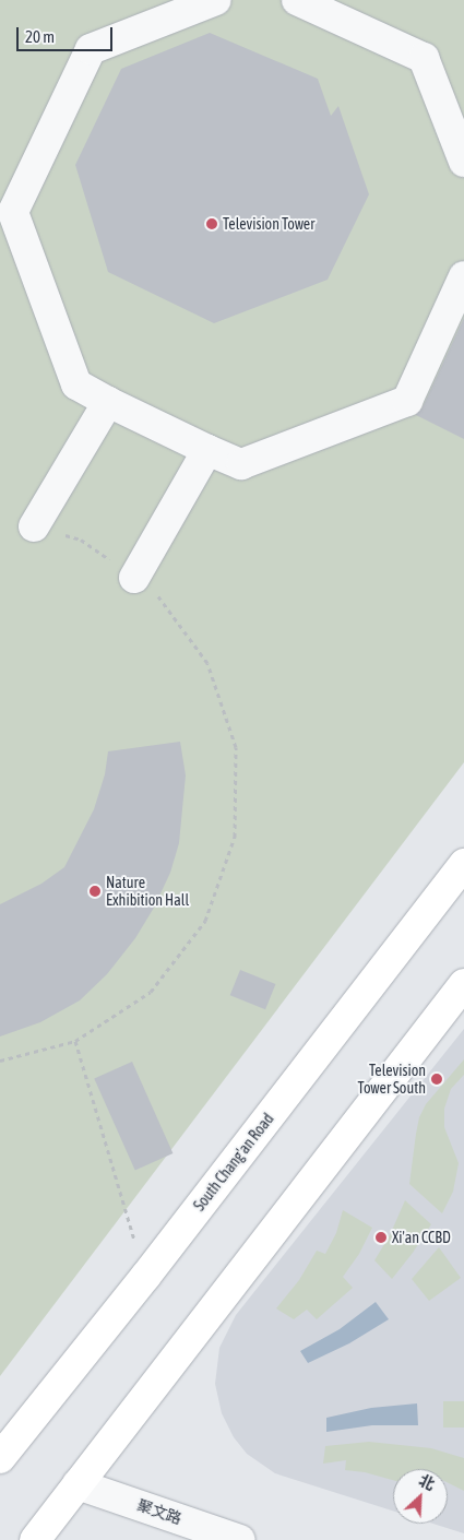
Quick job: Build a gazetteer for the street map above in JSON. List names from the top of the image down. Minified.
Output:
{"streets":{"main road":["South Chang'an Road"],"street":["聚文路"]},"places":["Television Tower","Nature Exhibition Hall","Television Tower South","Xi'an CCBD"],"scale_bar":"20 m","north":"top right"}
